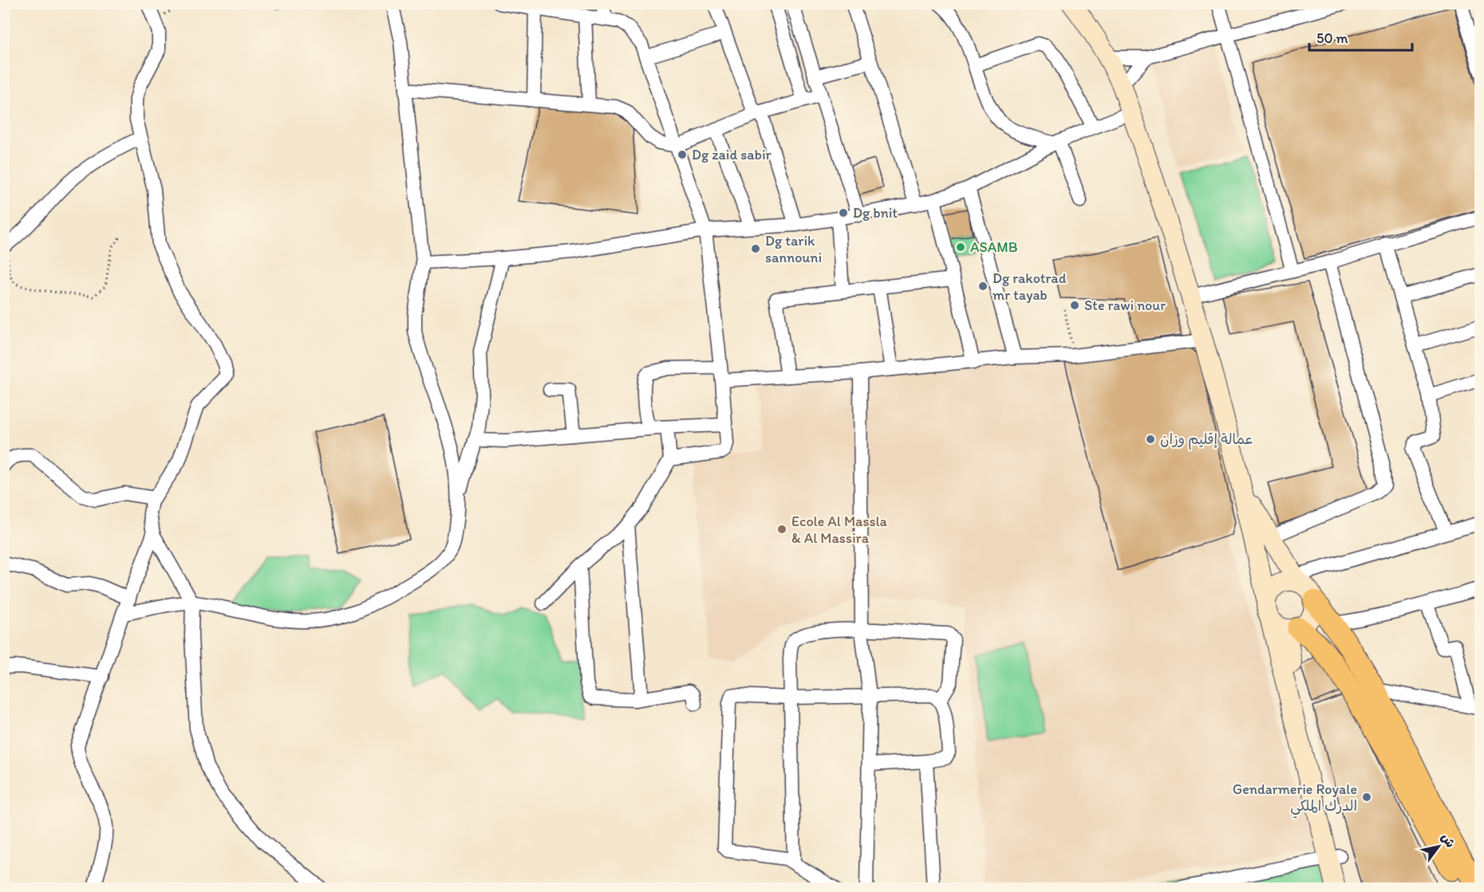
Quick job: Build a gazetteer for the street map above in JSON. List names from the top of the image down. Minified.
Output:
{"places":["Dg zaid sabir","Dg bnit","ASAMB","Dg tarik sannouni","Dg rakotrad mr tayab","Ste rawi nour","عمالة إقليم وزان","Ecole Al Massla & Al Massira","Gendarmerie Royale الدرك الملكي"],"scale_bar":"50 m","north":"top right"}
